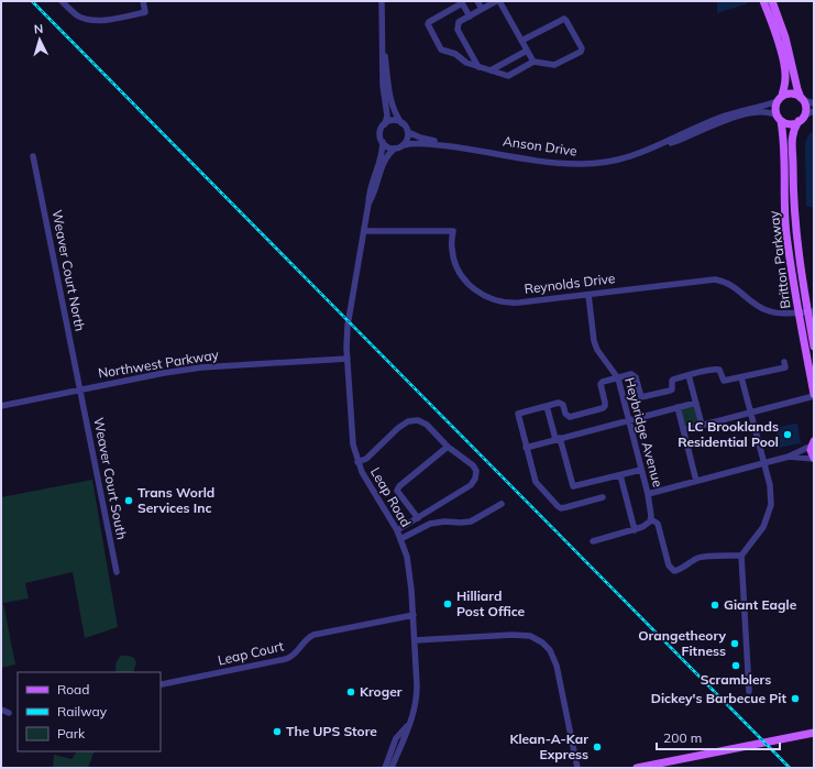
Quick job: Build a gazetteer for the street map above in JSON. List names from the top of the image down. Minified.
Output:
{"streets":{"main road":["Britton Parkway"],"street":["Anson Drive","Weaver Court North","Reynolds Drive","Northwest Parkway","Heybridge Avenue","Weaver Court South","Leap Road","Leap Court"]},"crossings":[["Anson Drive","Britton Parkway"],["Anson Drive","Leap Road"],["Britton Parkway","Reynolds Drive"],["Weaver Court North","Northwest Parkway"],["Weaver Court North","Weaver Court South"],["Reynolds Drive","Heybridge Avenue"],["Reynolds Drive","Leap Road"],["Northwest Parkway","Weaver Court South"],["Northwest Parkway","Leap Road"],["Leap Road","Leap Court"]],"places":["LC Brooklands Residential Pool","Trans World Services Inc","Hilliard Post Office","Giant Eagle","Orangetheory Fitness","Scramblers","Kroger","Dickey's Barbecue Pit","The UPS Store","Klean-A-Kar Express"],"legend":["Road","Railway","Park"],"scale_bar":"200 m","north":"top"}
